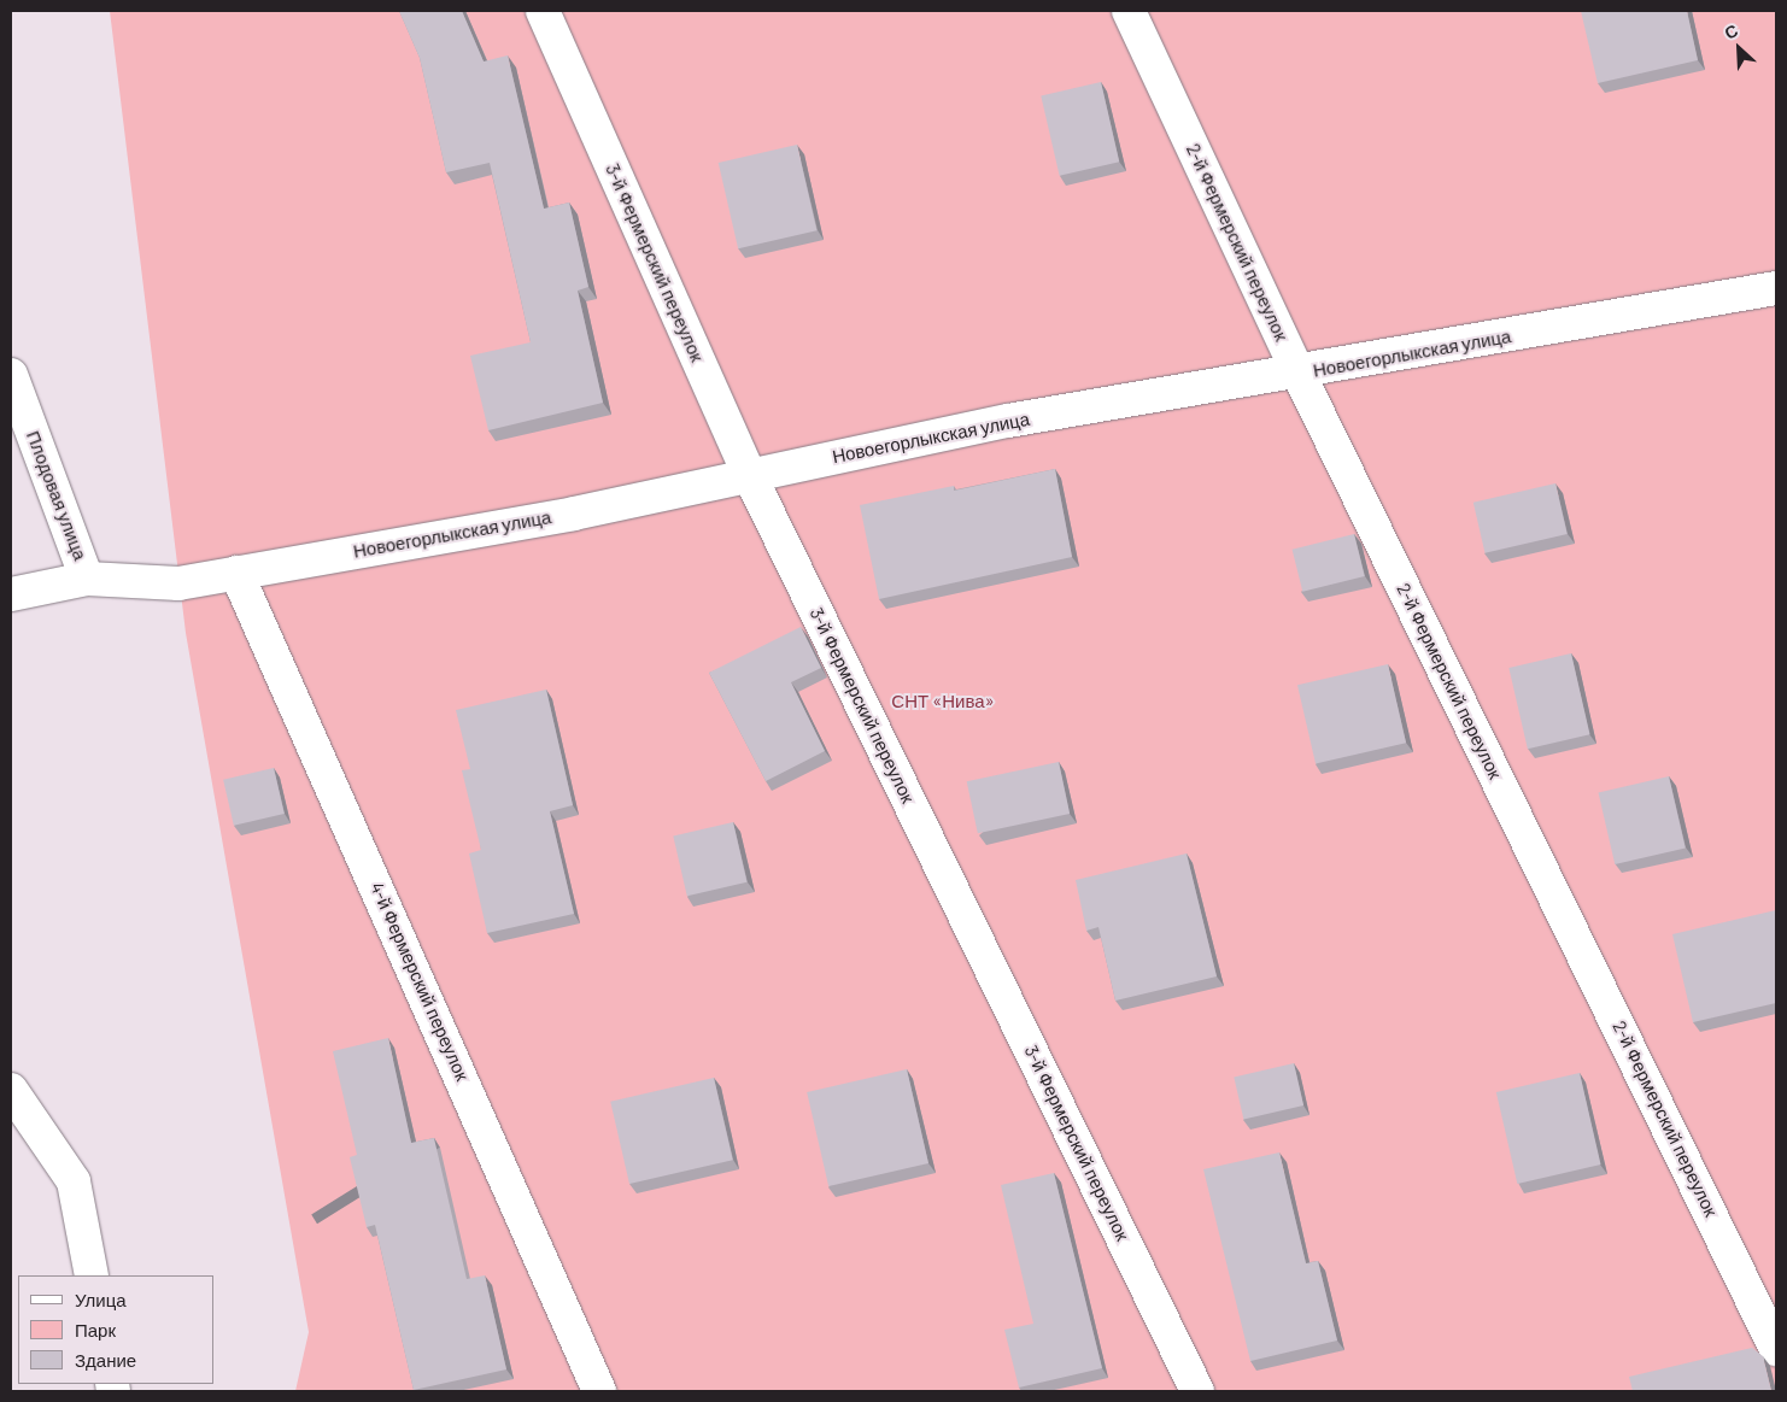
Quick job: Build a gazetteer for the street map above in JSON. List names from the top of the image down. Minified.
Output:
{"streets":{"street":["2-й Фермерский переулок","3-й Фермерский переулок","Новоегорлыкская улица","Плодовая улица","4-й Фермерский переулок"]},"crossings":[["2-й Фермерский переулок","Новоегорлыкская улица"],["3-й Фермерский переулок","Новоегорлыкская улица"],["Новоегорлыкская улица","Плодовая улица"],["Новоегорлыкская улица","4-й Фермерский переулок"]],"parks":["СНТ «Нива»"],"legend":["Улица","Парк","Здание"],"north":"top left"}
